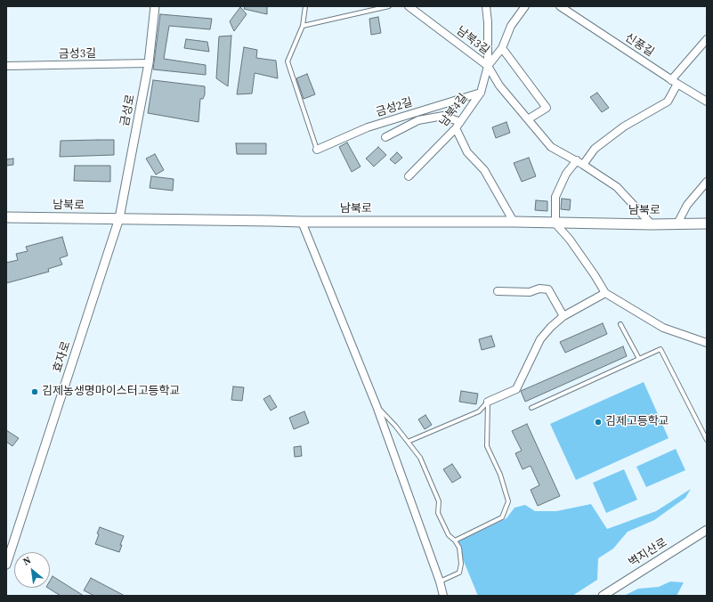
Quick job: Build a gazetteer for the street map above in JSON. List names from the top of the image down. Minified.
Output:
{"streets":{"main road":["남북로"],"street":["남북3길","신풍길","금성3길","금성2길","금성로","남북4길","효자로","벽지산로"]},"crossings":[["남북3길","남북4길"],["남북3길","남북로"],["금성3길","금성로"],["금성2길","남북4길"],["금성로","남북로"],["금성로","효자로"],["남북로","효자로"]],"places":["김제농생명마이스터고등학교","김제고등학교"],"north":"top left"}
